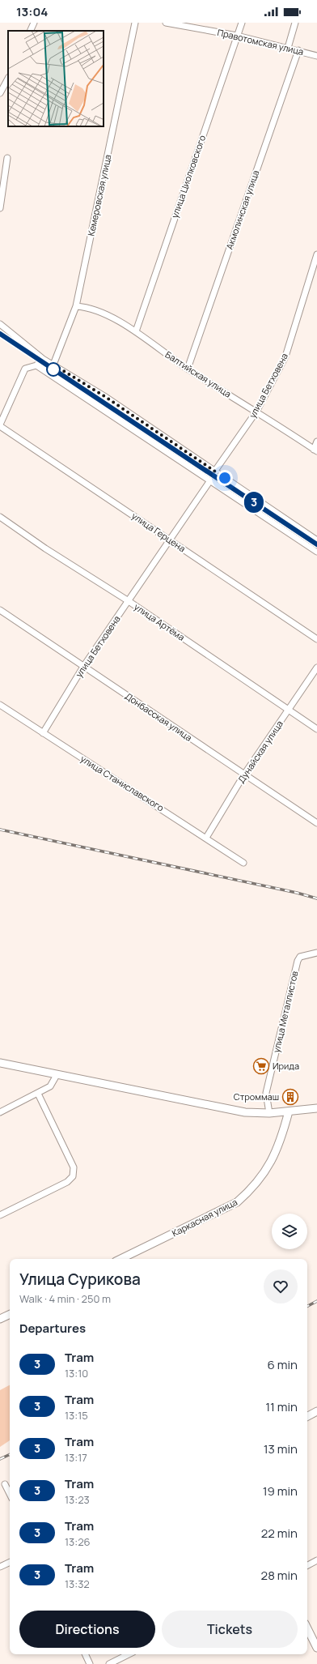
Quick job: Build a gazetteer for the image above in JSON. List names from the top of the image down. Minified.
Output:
{"streets":{"main road":["Каркасная улица"],"street":["Правотомская улица","улица Циолковского","Кемеровская улица","Акмолинская улица","Балтийская улица","улица Бетховена","улица Герцена","улица Артёма","Донбасская улица","Дунайская улица","улица Станиславского","улица Металлистов"]},"crossings":[["Правотомская улица","улица Циолковского"],["Правотомская улица","Акмолинская улица"],["улица Циолковского","Балтийская улица"],["Кемеровская улица","Балтийская улица"],["Акмолинская улица","Балтийская улица"],["Балтийская улица","улица Бетховена"],["улица Бетховена","улица Герцена"],["улица Бетховена","улица Артёма"],["улица Бетховена","Донбасская улица"],["улица Бетховена","улица Станиславского"],["улица Артёма","Дунайская улица"],["Донбасская улица","Дунайская улица"],["Дунайская улица","улица Станиславского"]],"places":{"supermarket":["Ирида"],"building":["Строммаш"]},"lines":["tram line 3"],"page":{"status":"13:04","on_map":"3","heading":[["Улица Сурикова","Walk · 4 min · 250 m"],"Departures"],"list":[{"mark":"3","name":"Tram","note":"13:10","value":"6 min"},{"mark":"3","name":"Tram","note":"13:15","value":"11 min"},{"mark":"3","name":"Tram","note":"13:17","value":"13 min"},{"mark":"3","name":"Tram","note":"13:23","value":"19 min"},{"mark":"3","name":"Tram","note":"13:26","value":"22 min"},{"mark":"3","name":"Tram","note":"13:32","value":"28 min"}],"buttons":["Directions","Tickets"]}}
